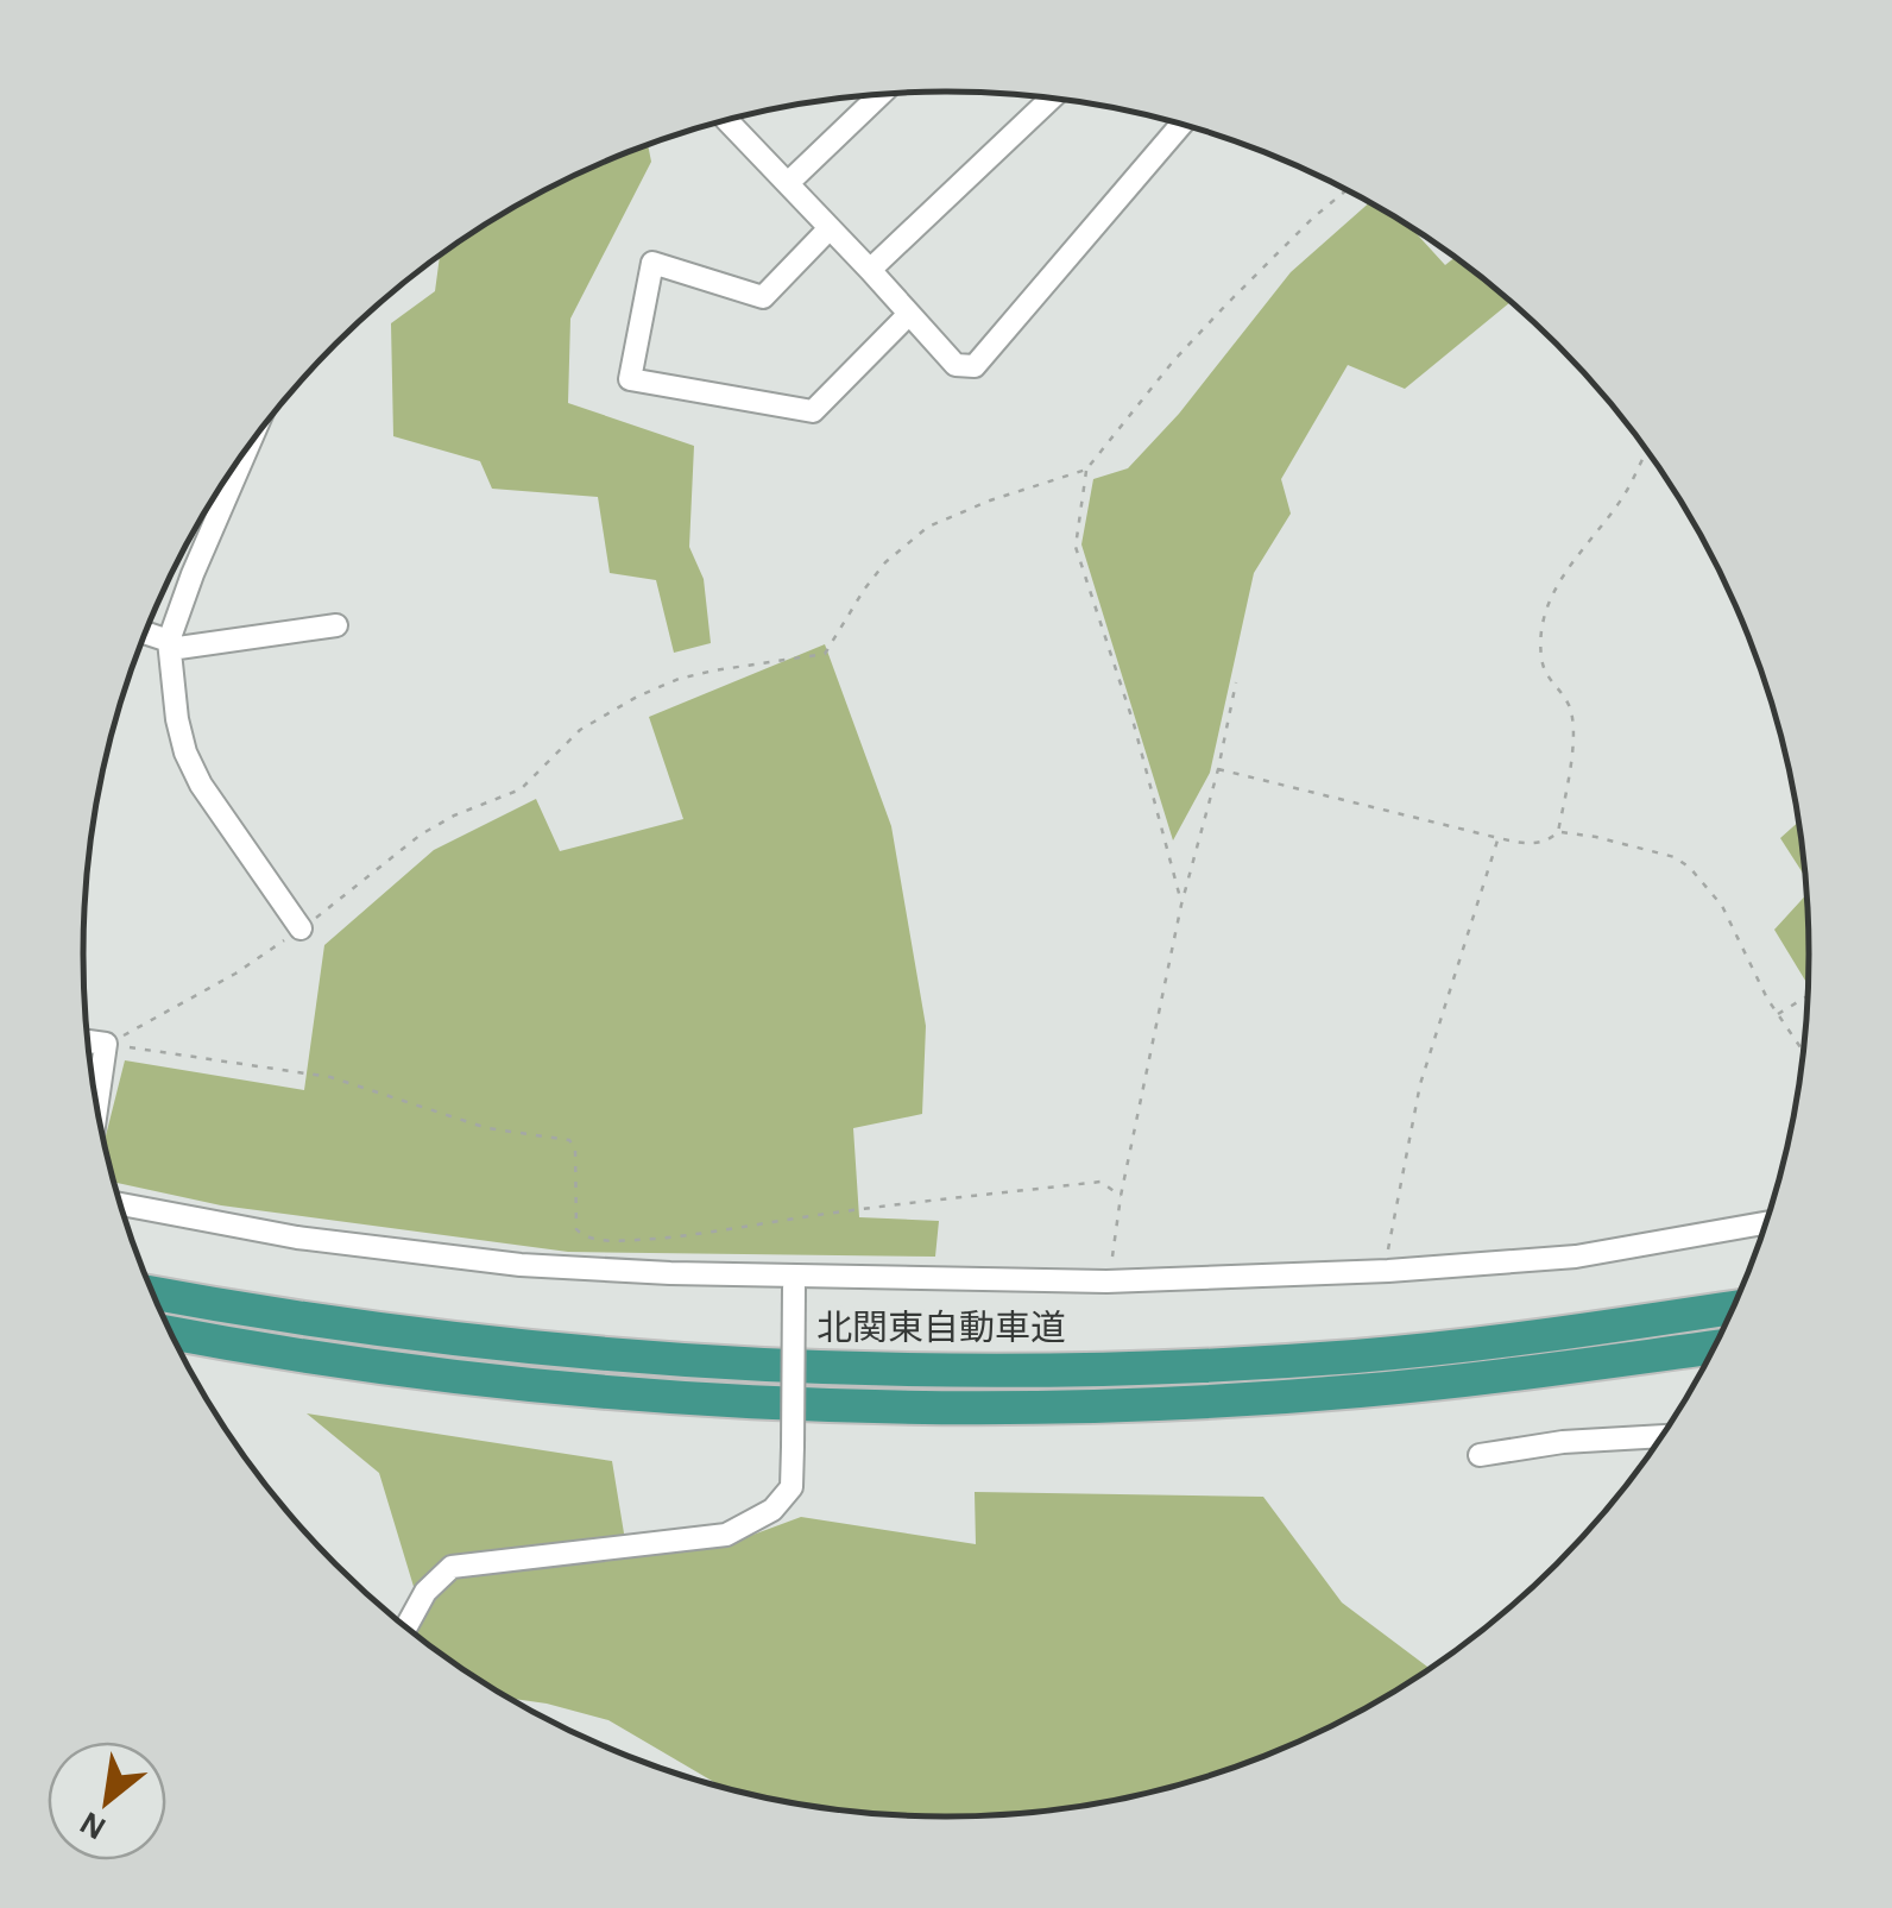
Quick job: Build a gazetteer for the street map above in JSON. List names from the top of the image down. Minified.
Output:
{"streets":{"highway":["北関東自動車道"]},"north":"bottom left"}
